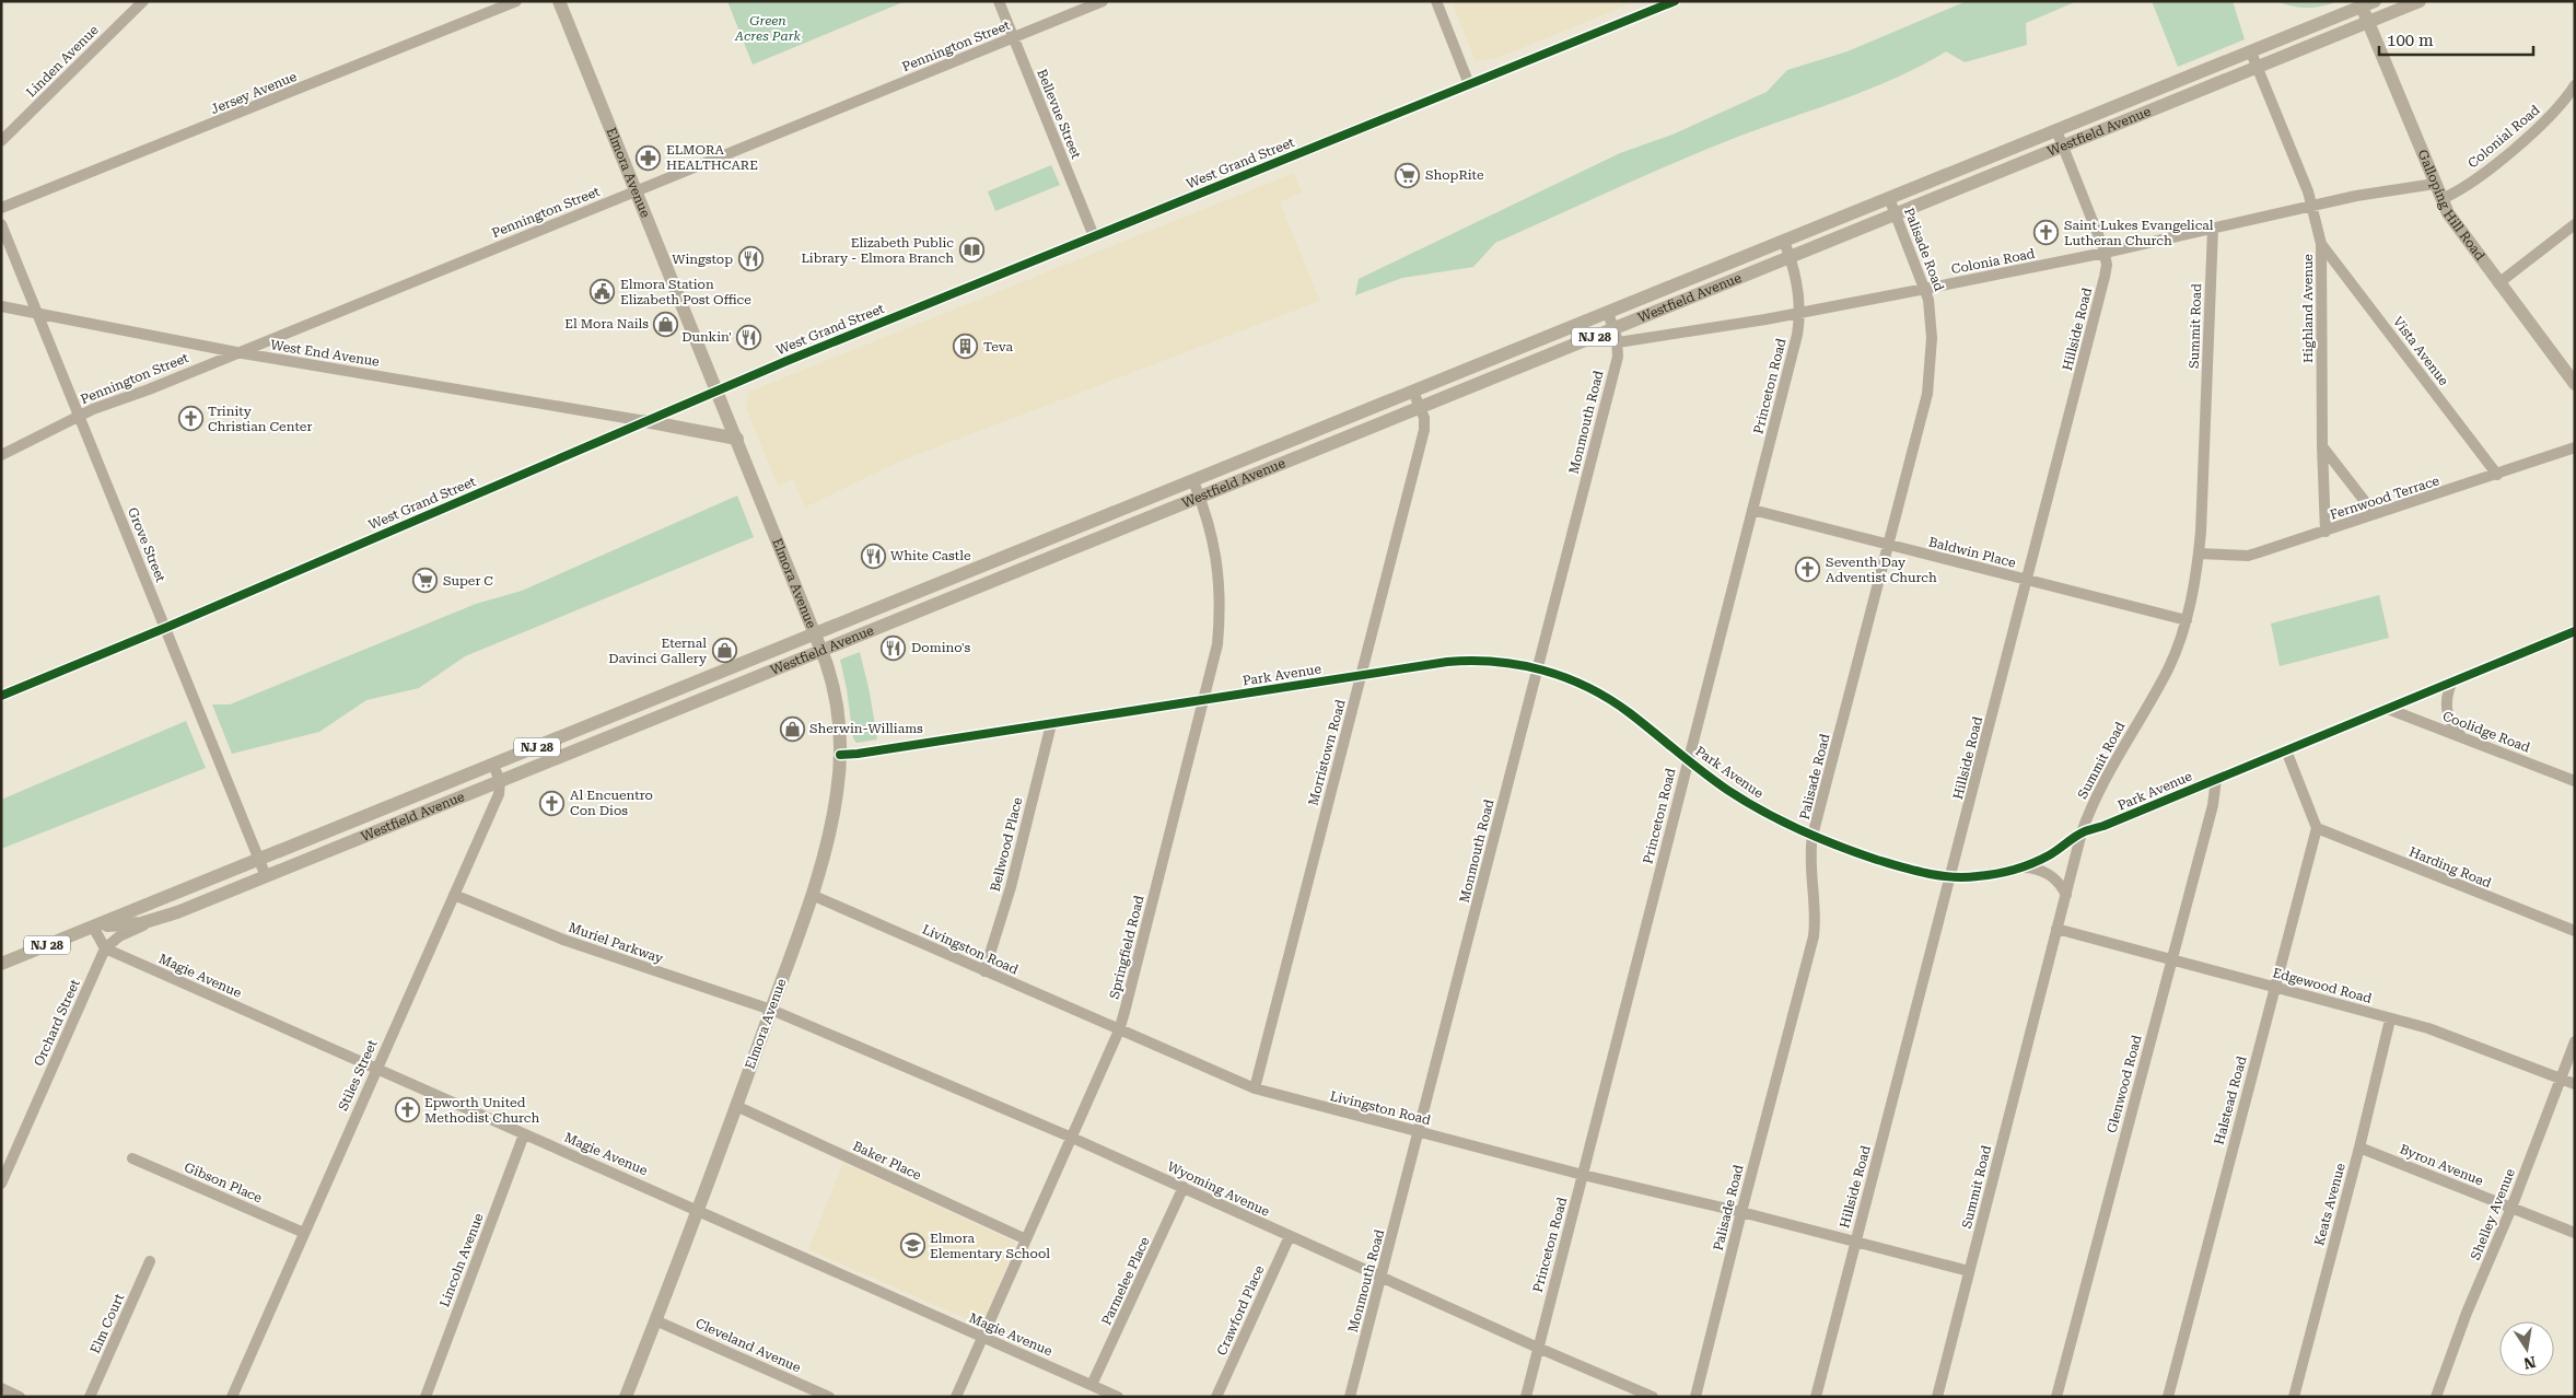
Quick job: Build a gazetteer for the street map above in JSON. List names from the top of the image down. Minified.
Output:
{"streets":{"main road":["Westfield Avenue","Elmora Avenue","Galloping Hill Road","NJ 28"],"street":["Pennington Street","Linden Avenue","Jersey Avenue","Bellevue Street","Colonial Road","West Grand Street","Palisade Road","Colonia Road","Highland Avenue","Summit Road","Hillside Road","Vista Avenue","West End Avenue","Princeton Road","Monmouth Road","Fernwood Terrace","Grove Street","Baldwin Place","Park Avenue","Coolidge Road","Morristown Road","Bellwood Place","Harding Road","Muriel Parkway","Springfield Road","Livingston Road","Magie Avenue","Edgewood Road","Orchard Street","Stiles Street","Glenwood Road","Halstead Road","Baker Place","Byron Avenue","Gibson Place","Wyoming Avenue","Keats Avenue","Shelley Avenue","Lincoln Avenue","Parmelee Place","Crawford Place","Elm Court","Cleveland Avenue"]},"crossings":[["Pennington Street","Bellevue Street"],["Pennington Street","Elmora Avenue"],["Pennington Street","West End Avenue"],["Pennington Street","Grove Street"],["Bellevue Street","West Grand Street"],["Westfield Avenue","Elmora Avenue"],["Westfield Avenue","Galloping Hill Road"],["Westfield Avenue","Palisade Road"],["Westfield Avenue","Colonia Road"],["Westfield Avenue","Highland Avenue"],["Westfield Avenue","Hillside Road"],["Westfield Avenue","NJ 28"],["Westfield Avenue","Princeton Road"],["Westfield Avenue","Monmouth Road"],["Westfield Avenue","Grove Street"],["Westfield Avenue","Morristown Road"],["Westfield Avenue","Springfield Road"],["Westfield Avenue","Stiles Street"],["Colonial Road","Galloping Hill Road"],["West Grand Street","Elmora Avenue"],["West Grand Street","West End Avenue"],["West Grand Street","Grove Street"],["Elmora Avenue","Park Avenue"],["Elmora Avenue","Muriel Parkway"],["Elmora Avenue","Livingston Road"],["Elmora Avenue","Magie Avenue"],["Elmora Avenue","Baker Place"],["Elmora Avenue","Wyoming Avenue"],["Elmora Avenue","Cleveland Avenue"],["Galloping Hill Road","Colonia Road"],["Galloping Hill Road","NJ 28"],["Palisade Road","Colonia Road"],["Palisade Road","Baldwin Place"],["Palisade Road","Park Avenue"],["Palisade Road","Livingston Road"],["Colonia Road","Highland Avenue"],["Colonia Road","Summit Road"],["Colonia Road","Hillside Road"],["Colonia Road","Princeton Road"],["Colonia Road","Monmouth Road"],["Highland Avenue","Vista Avenue"],["Highland Avenue","Fernwood Terrace"],["Summit Road","Fernwood Terrace"],["Summit Road","Baldwin Place"],["Summit Road","Park Avenue"],["Summit Road","Livingston Road"],["Summit Road","Edgewood Road"],["Hillside Road","Baldwin Place"],["Hillside Road","Park Avenue"],["Hillside Road","Livingston Road"],["Vista Avenue","Fernwood Terrace"],["West End Avenue","Grove Street"],["Princeton Road","Baldwin Place"],["Princeton Road","Park Avenue"],["Princeton Road","Livingston Road"],["Princeton Road","Wyoming Avenue"],["Monmouth Road","Park Avenue"],["Monmouth Road","Livingston Road"],["Monmouth Road","Wyoming Avenue"],["Park Avenue","Coolidge Road"],["Park Avenue","Morristown Road"],["Park Avenue","Bellwood Place"],["Park Avenue","Springfield Road"],["Park Avenue","Glenwood Road"],["Morristown Road","Livingston Road"],["Bellwood Place","Livingston Road"],["Harding Road","Halstead Road"],["Muriel Parkway","Stiles Street"],["Muriel Parkway","Wyoming Avenue"],["Springfield Road","Livingston Road"],["Springfield Road","Magie Avenue"],["Springfield Road","Baker Place"],["Springfield Road","Wyoming Avenue"],["Magie Avenue","Orchard Street"],["Magie Avenue","Stiles Street"],["Magie Avenue","Lincoln Avenue"],["Magie Avenue","Parmelee Place"],["Edgewood Road","Glenwood Road"],["Edgewood Road","Halstead Road"],["Edgewood Road","Keats Avenue"],["Edgewood Road","Shelley Avenue"],["Stiles Street","Gibson Place"],["Byron Avenue","Keats Avenue"],["Byron Avenue","Shelley Avenue"],["Wyoming Avenue","Parmelee Place"],["Wyoming Avenue","Crawford Place"]],"parks":["Green Acres Park"],"places":{"pharmacy":["ELMORA HEALTHCARE"],"supermarket":["ShopRite","Super C"],"church":["Saint Lukes Evangelical Lutheran Church","Trinity Christian Center","Seventh Day Adventist Church","Al Encuentro Con Dios","Epworth United Methodist Church"],"library":["Elizabeth Public Library - Elmora Branch"],"restaurant":["Wingstop","Dunkin'","White Castle","Domino's"],"public building":["Elmora Station Elizabeth Post Office"],"shop":["El Mora Nails","Eternal Davinci Gallery","Sherwin-Williams"],"building":["Teva"],"school or university":["Elmora Elementary School"]},"scale_bar":"100 m","north":"bottom"}
